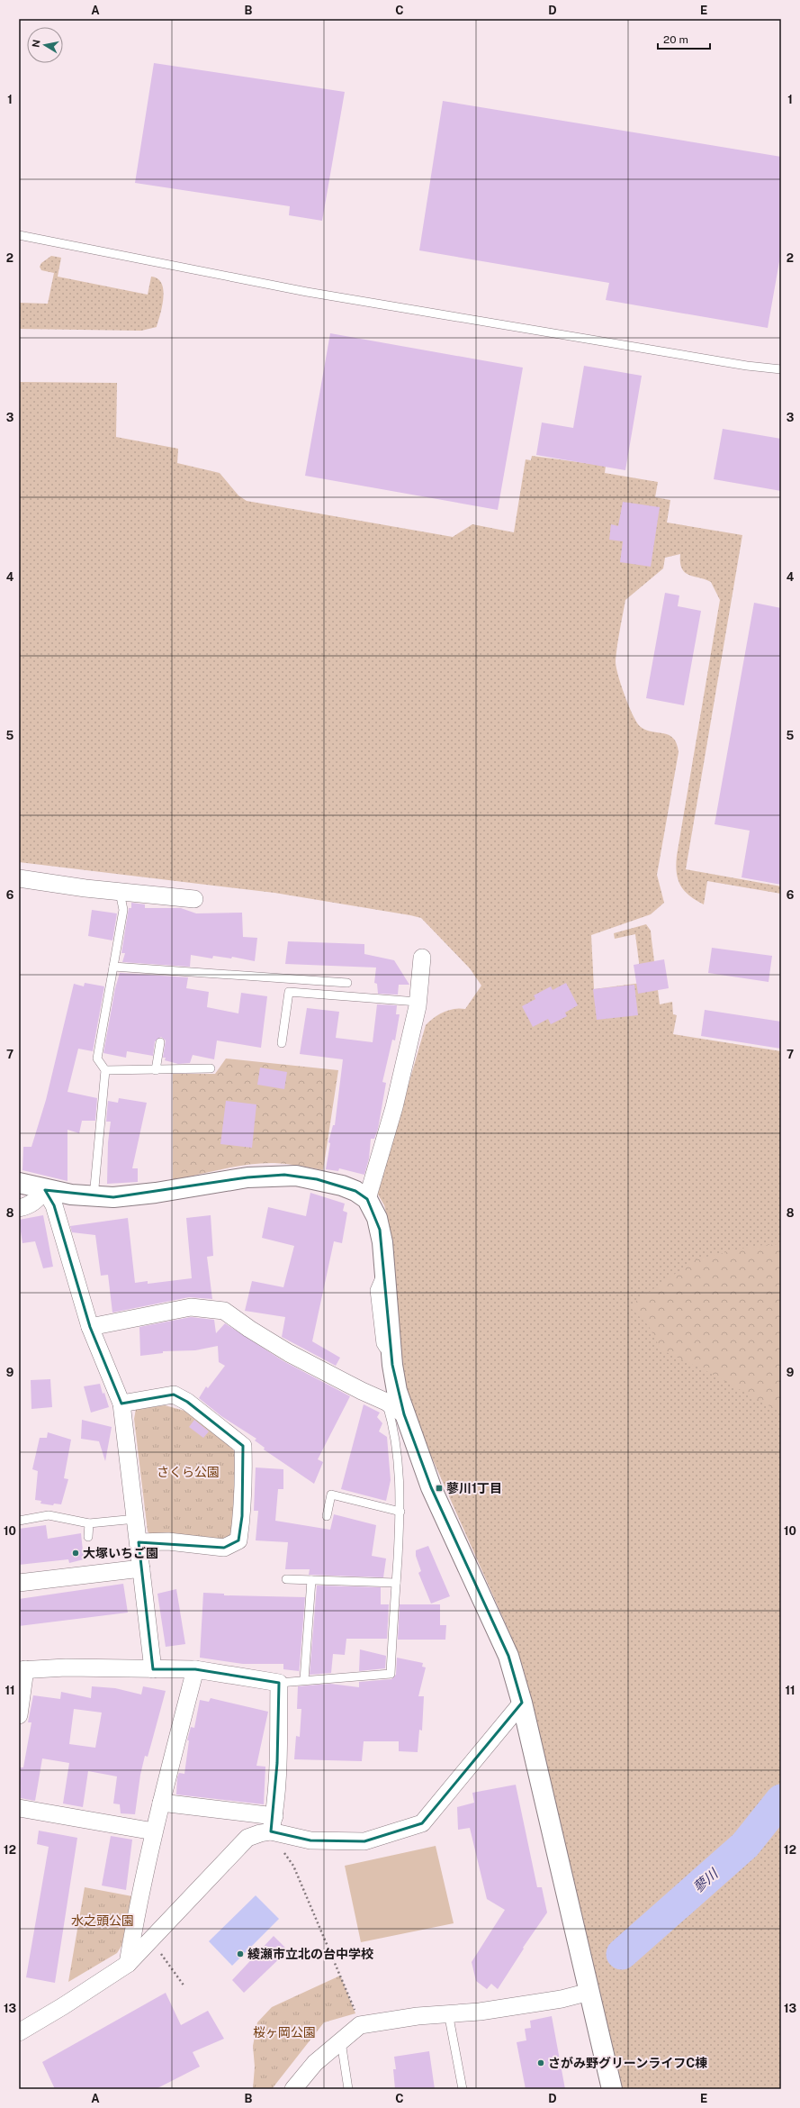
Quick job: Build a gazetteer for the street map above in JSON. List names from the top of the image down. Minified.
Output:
{"water":["蓼川"],"parks":["さくら公園","水之頭公園","桜ヶ岡公園"],"places":{"transit":["蓼川1丁目"],"other":["大塚いちご園","綾瀬市立北の台中学校","さがみ野グリーンライフC棟"]},"scale_bar":"20 m","north":"left","grid":{"columns":["A","B","C","D","E"],"rows":["1","2","3","4","5","6","7","8","9","10","11","12","13"]}}
